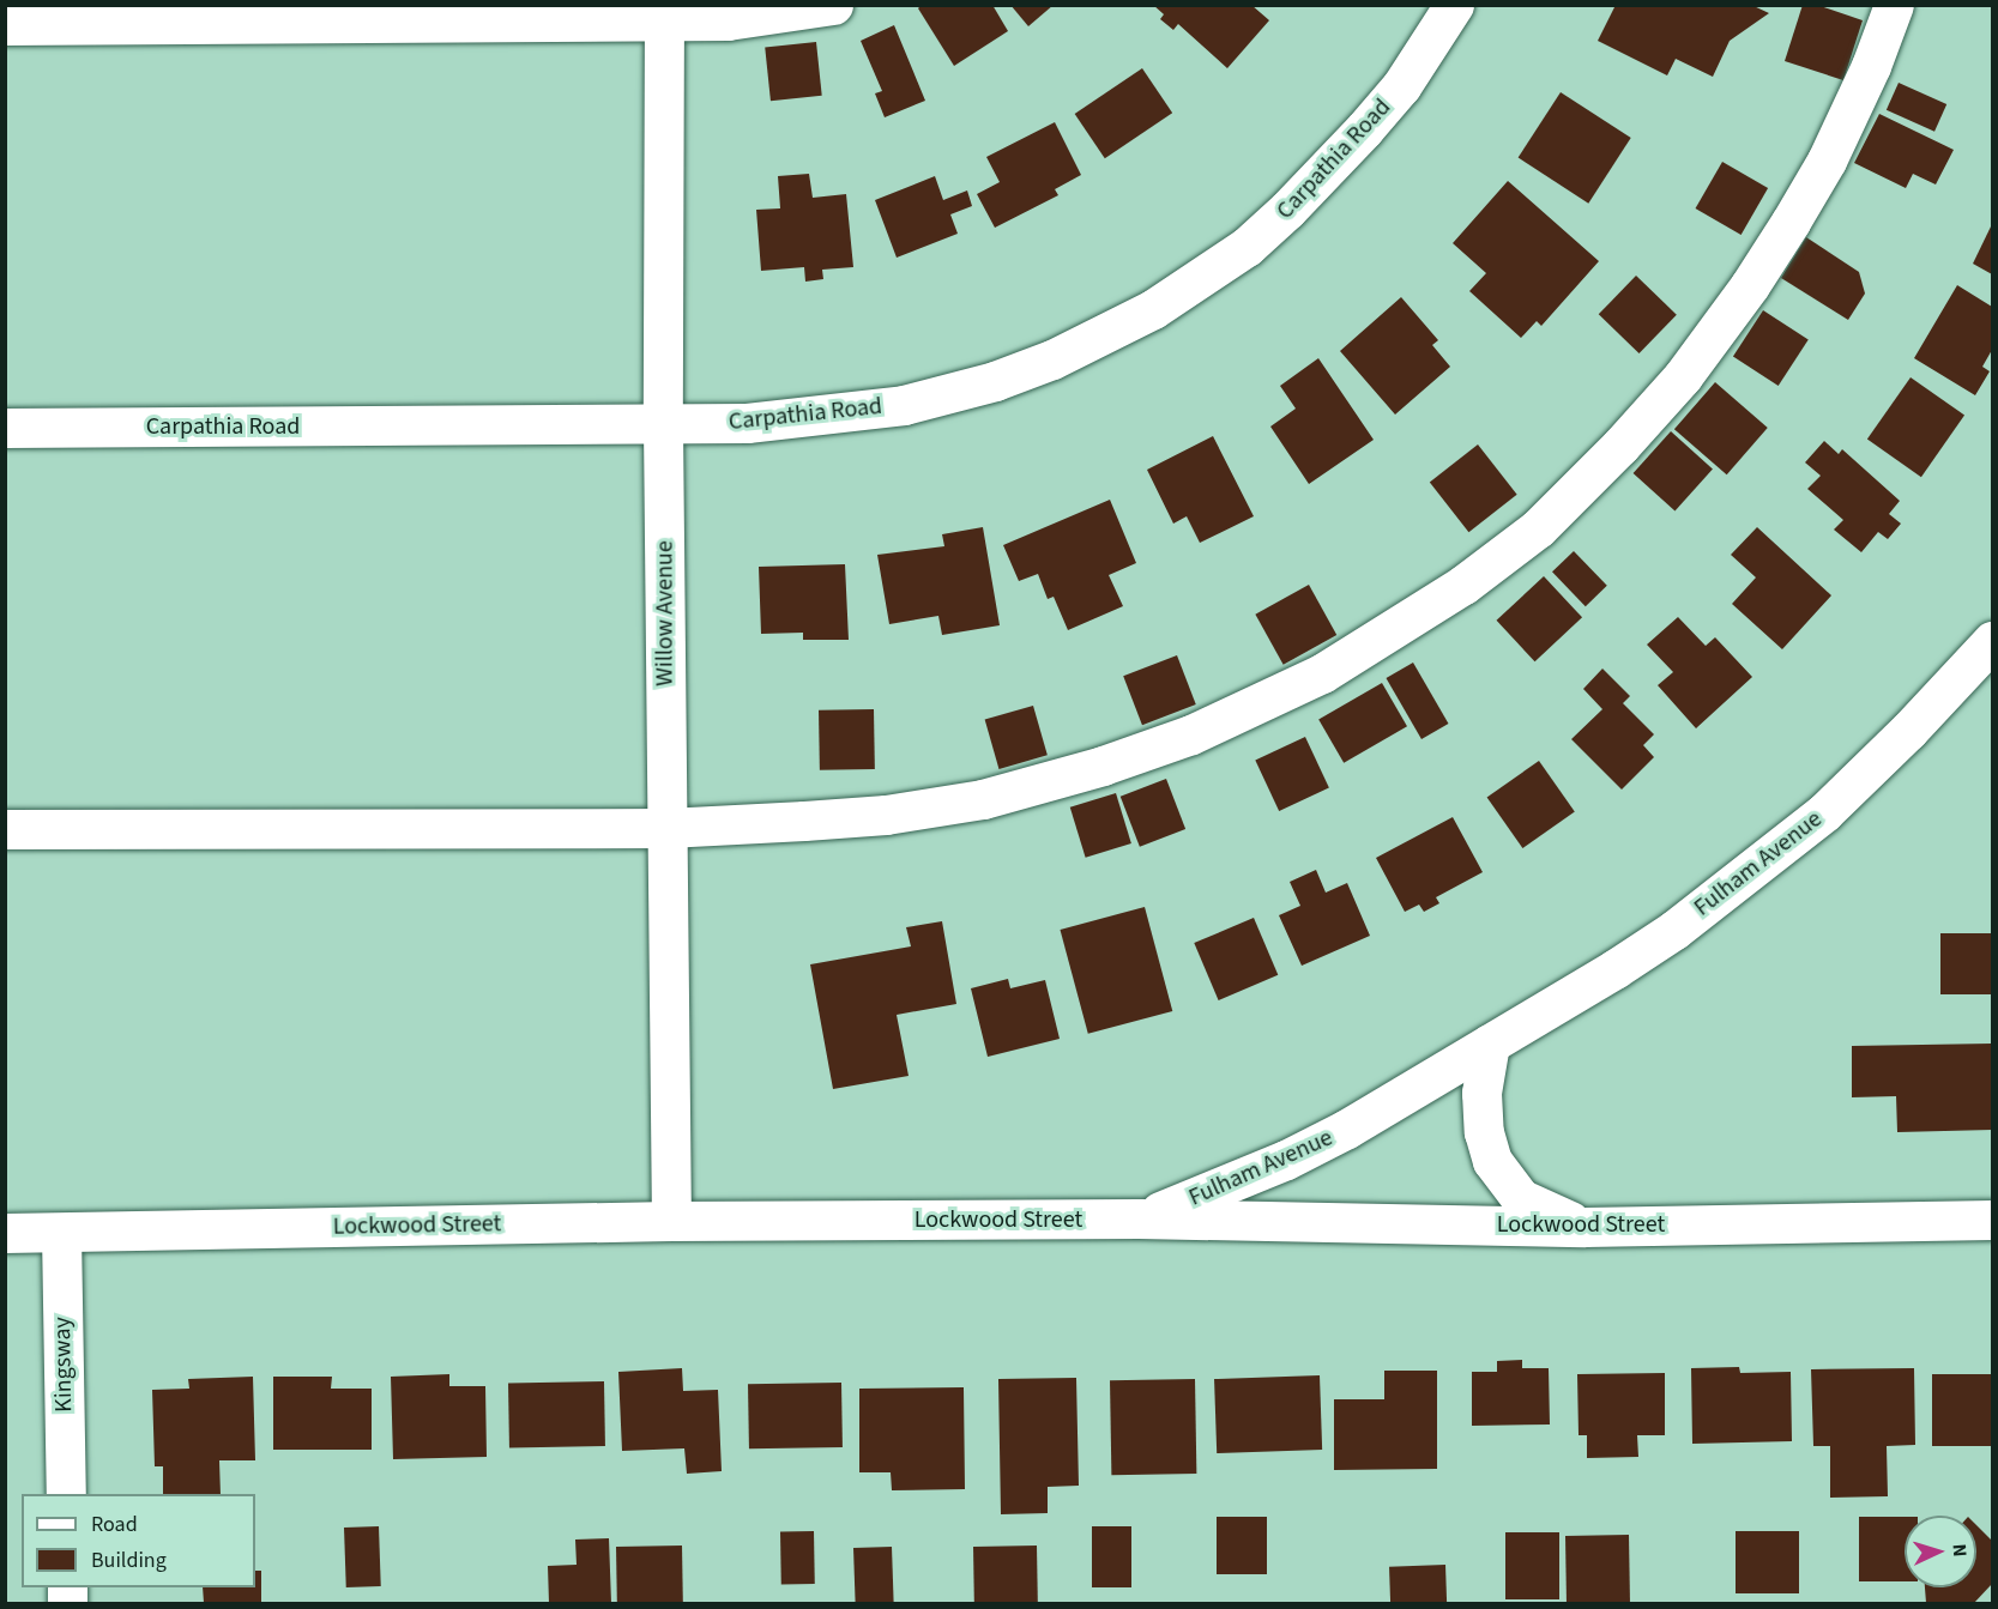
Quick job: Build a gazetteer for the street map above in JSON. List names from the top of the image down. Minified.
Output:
{"streets":{"street":["Carpathia Road","Willow Avenue","Fulham Avenue","Lockwood Street","Kingsway"]},"crossings":[["Carpathia Road","Willow Avenue"],["Willow Avenue","Lockwood Street"],["Fulham Avenue","Lockwood Street"],["Lockwood Street","Kingsway"]],"legend":["Road","Building"],"north":"right"}
